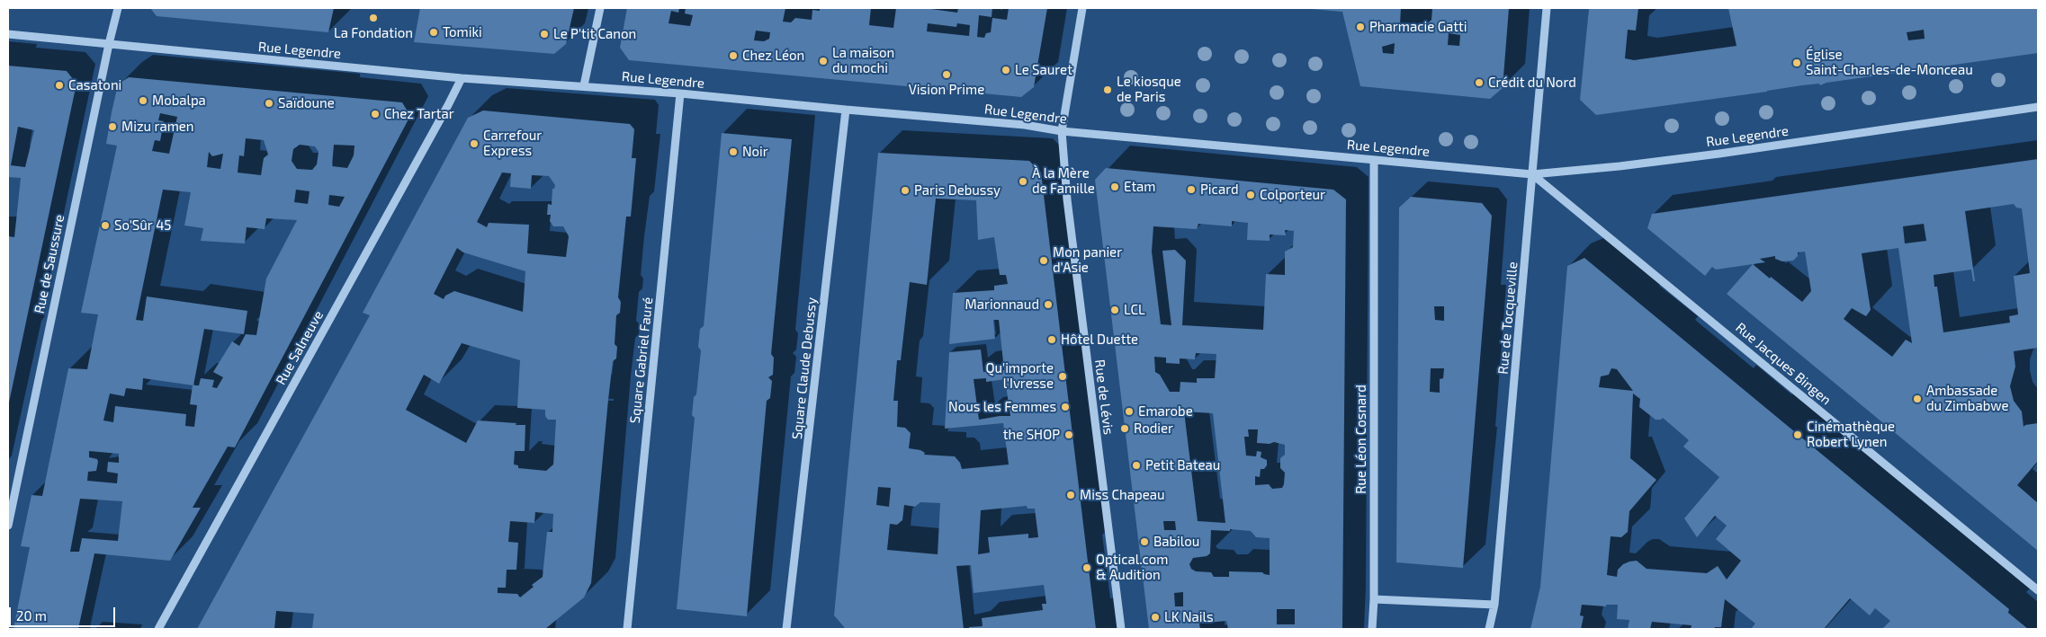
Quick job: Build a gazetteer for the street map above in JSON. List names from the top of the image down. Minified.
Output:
{"streets":{"street":["Rue Legendre","Rue de Saussure","Rue de Tocqueville","Rue Salneuve","Square Gabriel Fauré","Rue Jacques Bingen","Square Claude Debussy","Rue de Lévis","Rue Léon Cosnard"]},"crossings":[["Rue Legendre","Rue de Saussure"],["Rue Legendre","Rue de Tocqueville"],["Rue Legendre","Rue Salneuve"],["Rue Legendre","Square Gabriel Fauré"],["Rue Legendre","Rue Jacques Bingen"],["Rue Legendre","Square Claude Debussy"],["Rue Legendre","Rue de Lévis"],["Rue Legendre","Rue Léon Cosnard"],["Rue de Tocqueville","Rue Jacques Bingen"]],"places":["La Fondation","Pharmacie Gatti","Tomiki","Le P'tit Canon","Chez Léon","La maison du mochi","Église Saint-Charles-de-Monceau","Le Sauret","Vision Prime","Crédit du Nord","Casatoni","Le kiosque de Paris","Mobalpa","Saïdoune","Chez Tartar","Mizu ramen","Carrefour Express","Noir","À la Mère de Famille","Etam","Picard","Paris Debussy","Colporteur","So'Sûr 45","Mon panier d'Asie","Marionnaud","LCL","Hôtel Duette","Qu'importe l'Ivresse","Ambassade du Zimbabwe","Nous les Femmes","Emarobe","Rodier","the SHOP","Cinémathèque Robert Lynen","Petit Bateau","Miss Chapeau","Babilou","Optical.com & Audition","LK Nails"],"scale_bar":"20 m"}
